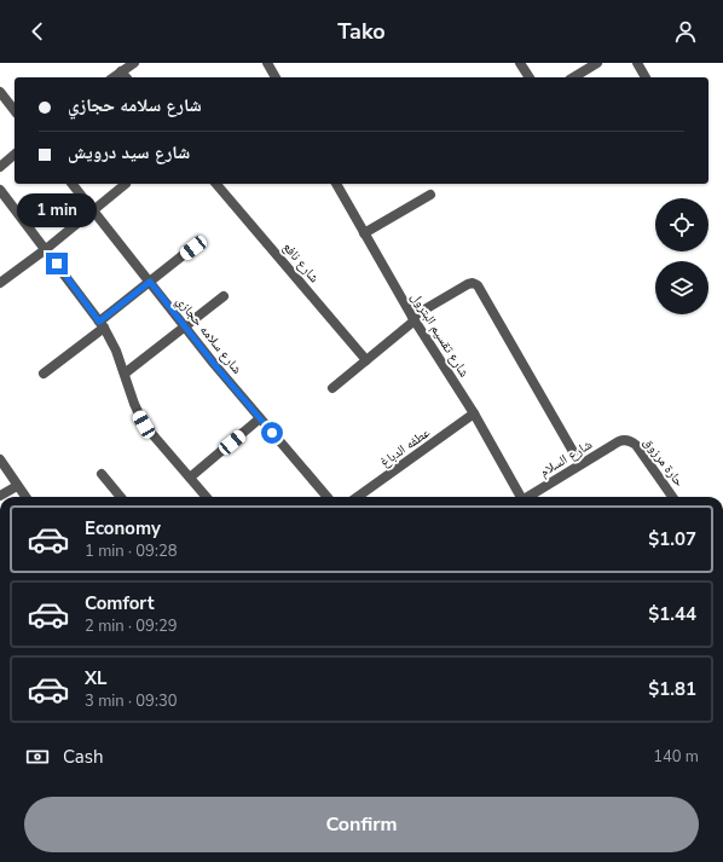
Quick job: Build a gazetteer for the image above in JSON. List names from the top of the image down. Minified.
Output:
{"streets":{"street":["شارع نافع","شارع سلامه حجازي","شارع تقسيم البترول","عطفه الدباغ","شارع السلام","حارة مرزوق"]},"crossings":[["شارع تقسيم البترول","عطفه الدباغ"],["شارع السلام","حارة مرزوق"]],"page":{"header":"Tako","banner":["شارع سلامه حجازي","شارع سيد درويش"],"bubble":"1 min","list":[{"name":"Economy","note":"1 min · 09:28","value":"$1.07"},{"name":"Comfort","note":"2 min · 09:29","value":"$1.44"},{"name":"XL","note":"3 min · 09:30","value":"$1.81"}],"pay":["Cash","140 m"],"buttons":"Confirm"}}
